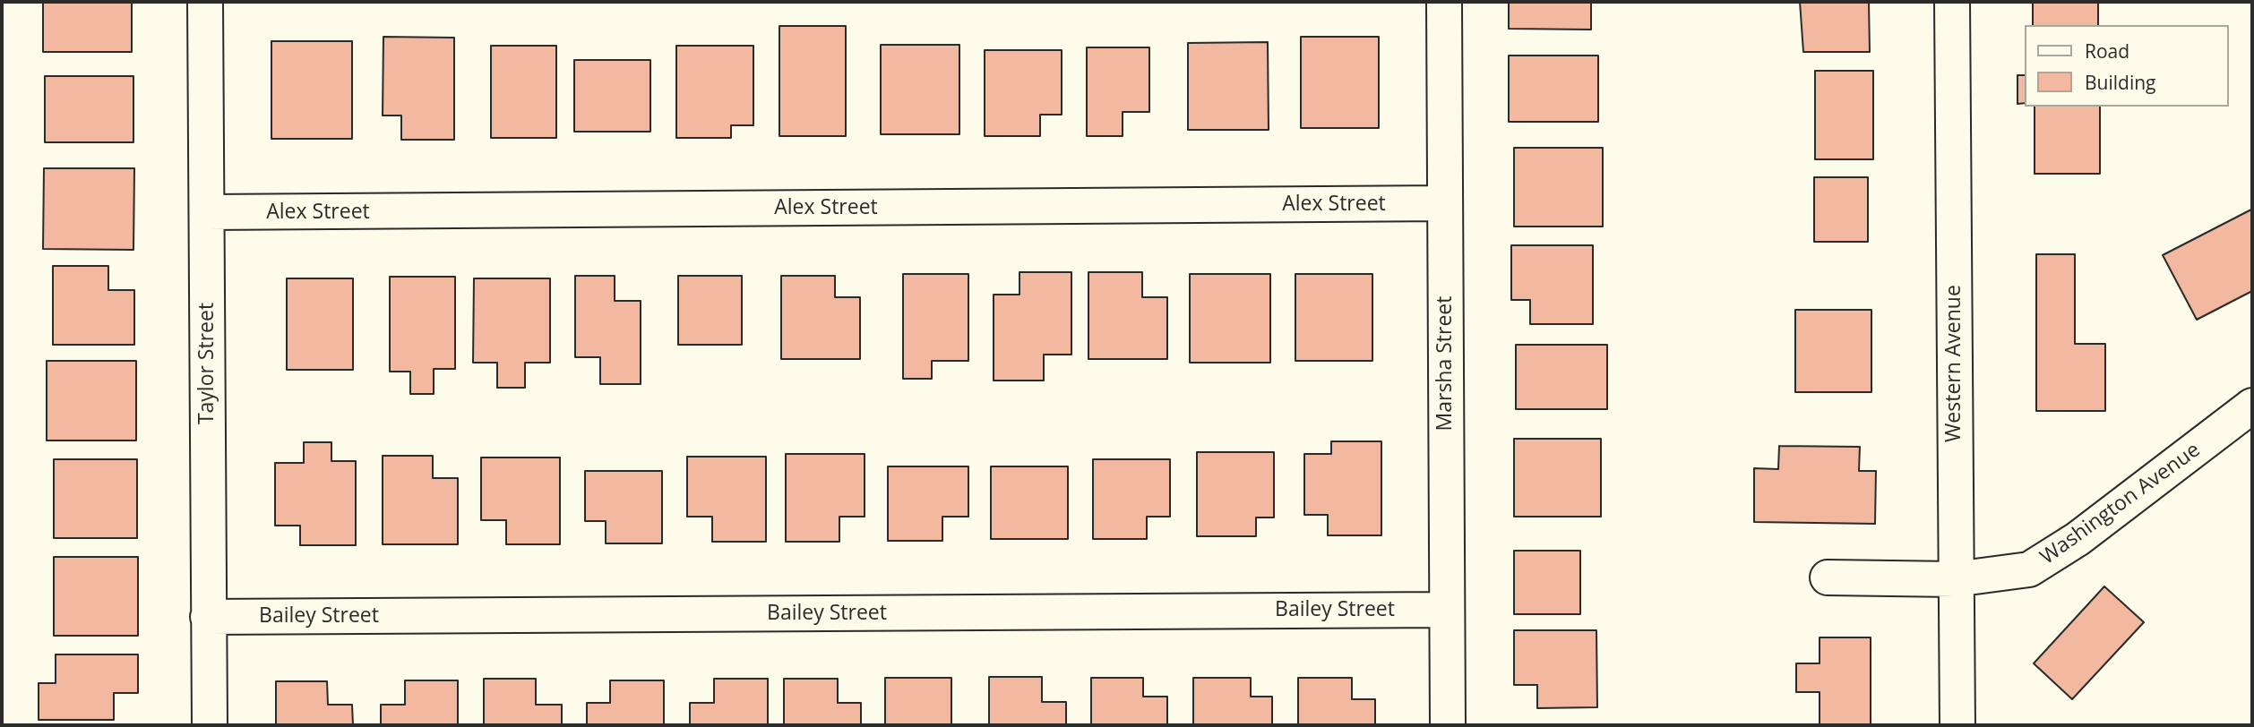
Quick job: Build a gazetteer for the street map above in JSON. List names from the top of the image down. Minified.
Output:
{"streets":{"street":["Alex Street","Taylor Street","Marsha Street","Western Avenue","Washington Avenue","Bailey Street"]},"crossings":[["Alex Street","Taylor Street"],["Alex Street","Marsha Street"],["Taylor Street","Bailey Street"],["Marsha Street","Bailey Street"],["Western Avenue","Washington Avenue"]],"legend":["Road","Building"]}
